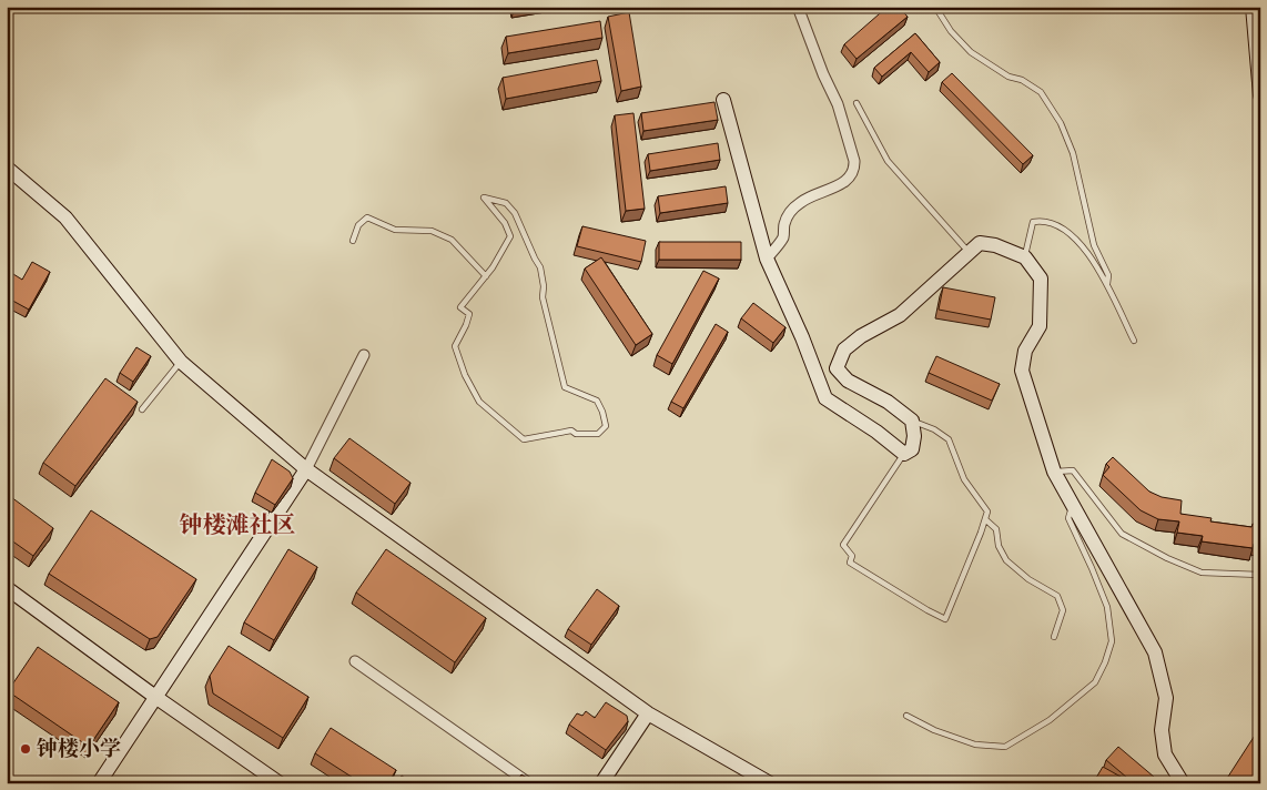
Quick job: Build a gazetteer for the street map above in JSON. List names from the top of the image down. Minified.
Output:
{"districts":["钟楼滩社区"],"places":["钟楼小学"]}
